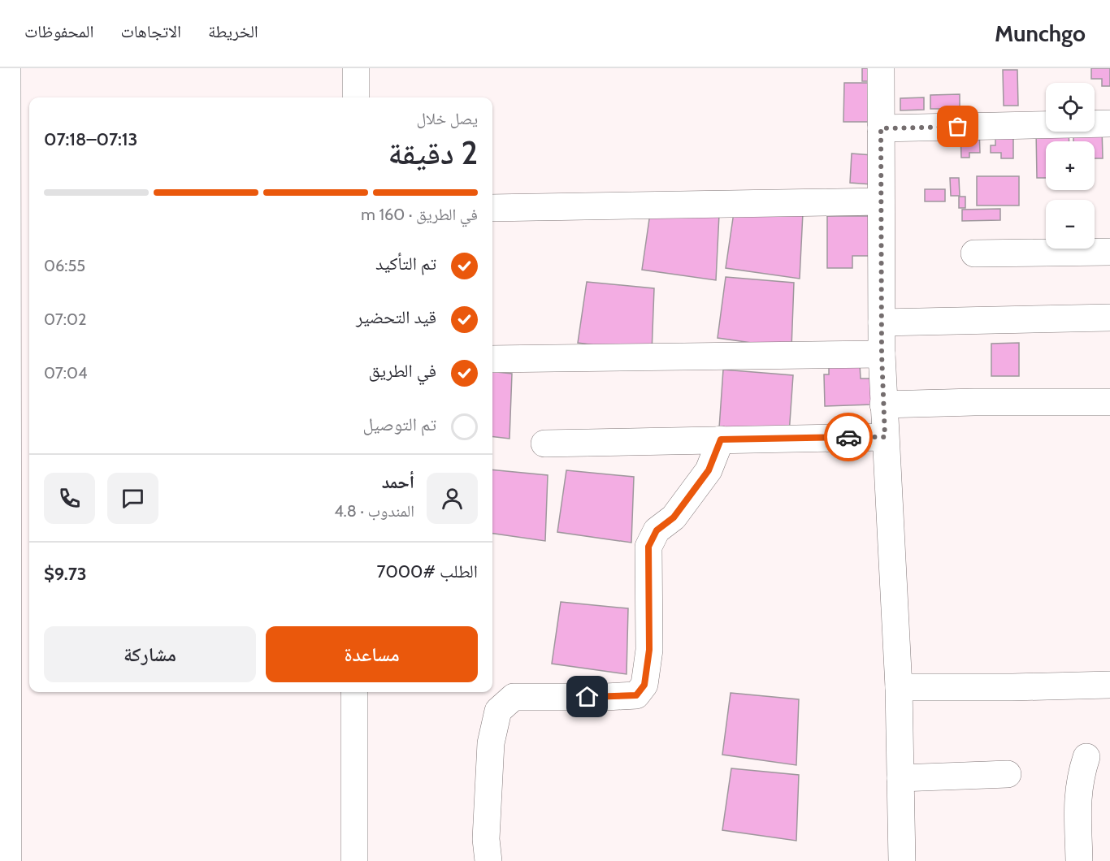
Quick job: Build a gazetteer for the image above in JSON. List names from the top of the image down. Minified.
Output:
{"page":{"header":"Munchgo","nav":["الخريطة","الاتجاهات","المحفوظات"],"map_buttons":["+","−"],"heading":["2 دقيقة","يصل خلال","07:13–07:18"],"panel":["أحمد","المندوب · 4.8","الطلب #7000","$9.73"],"bar":"في الطريق · 160 m","list":[["تم التأكيد","06:55"],["قيد التحضير","07:02"],["في الطريق","07:04"],"تم التوصيل"],"buttons":["مساعدة","مشاركة"]}}
